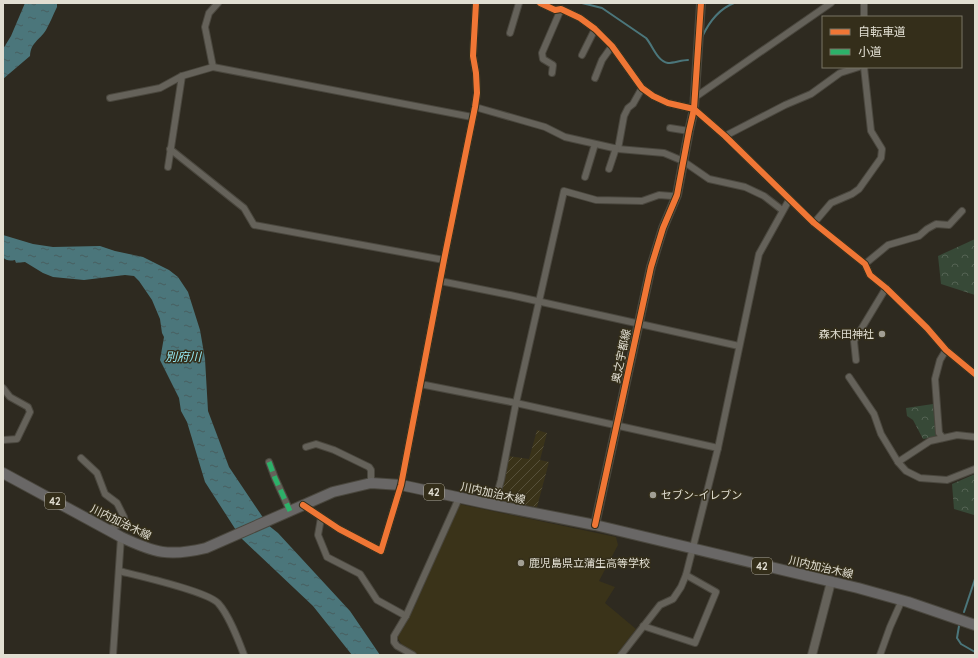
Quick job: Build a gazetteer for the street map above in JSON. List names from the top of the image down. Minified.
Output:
{"streets":{"main road":["42","川内加治木線"],"street":["奥之宇都線"]},"crossings":[["奥之宇都線","川内加治木線"]],"water":["別府川"],"places":["森木田神社","セブン-イレブン","鹿児島県立蒲生高等学校"],"legend":["自転車道","小道"]}
